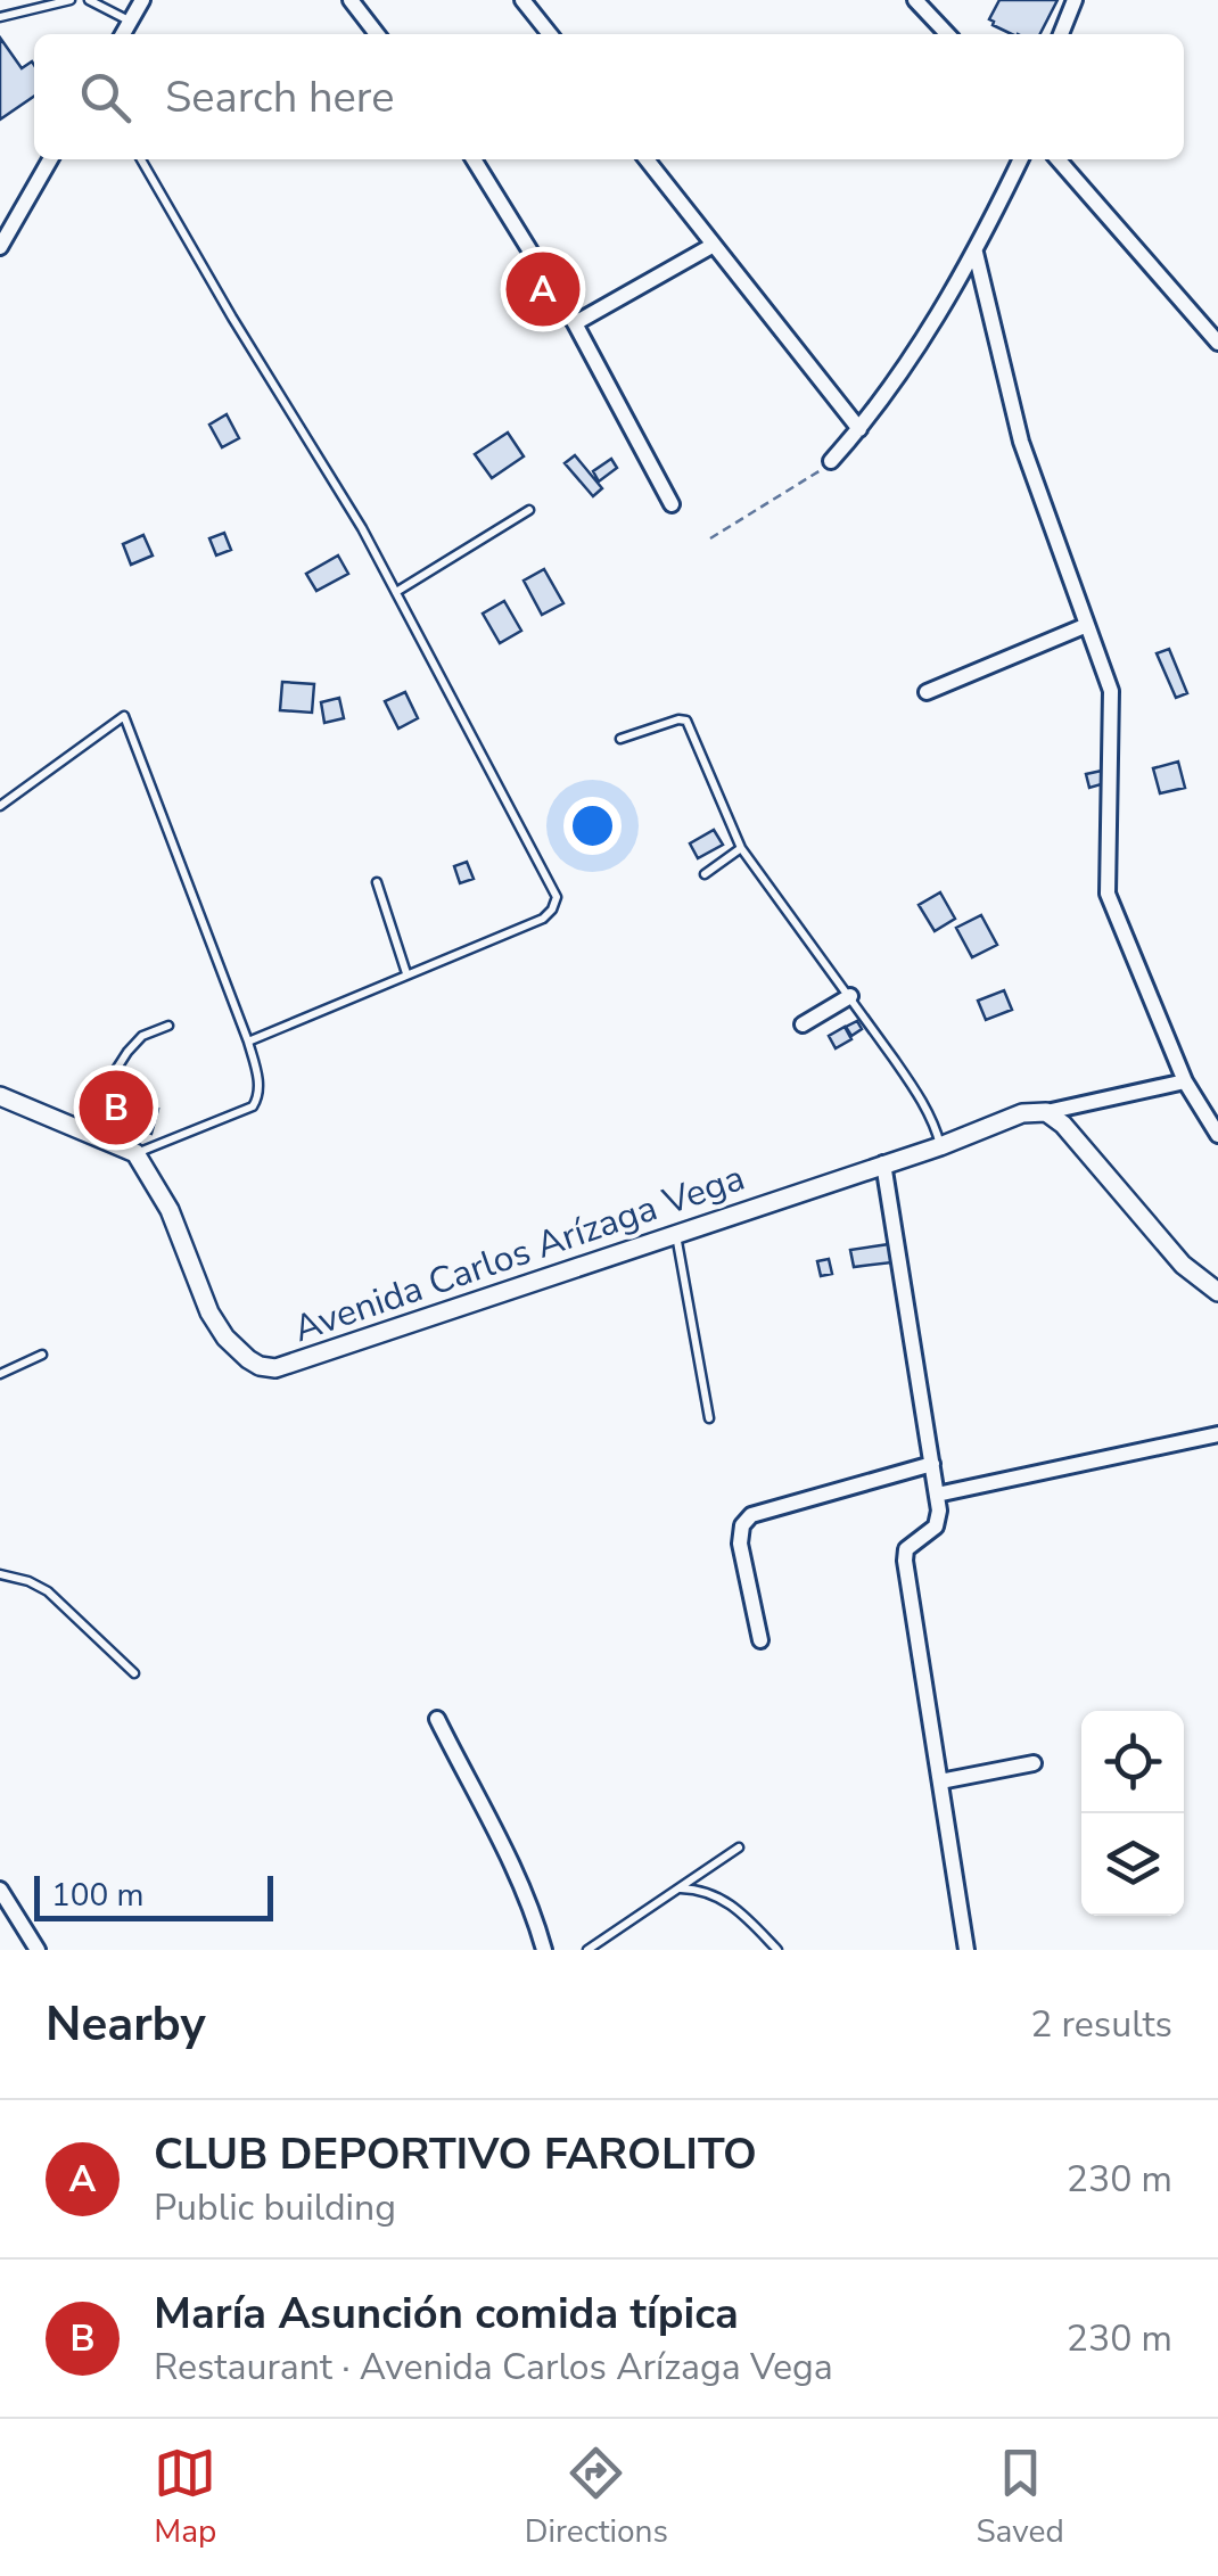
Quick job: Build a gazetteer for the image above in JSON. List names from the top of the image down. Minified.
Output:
{"streets":{"street":["Avenida Carlos Arízaga Vega"]},"scale_bar":"100 m","page":{"search":"Search here","pins":["A","B"],"scale":"100 m","heading":["Nearby","2 results"],"list":[{"mark":"A","name":"CLUB DEPORTIVO FAROLITO","note":"Public building","value":"230 m"},{"mark":"B","name":"María Asunción comida típica","note":"Restaurant · Avenida Carlos Arízaga Vega","value":"230 m"}],"nav":["Map","Directions","Saved"]}}
